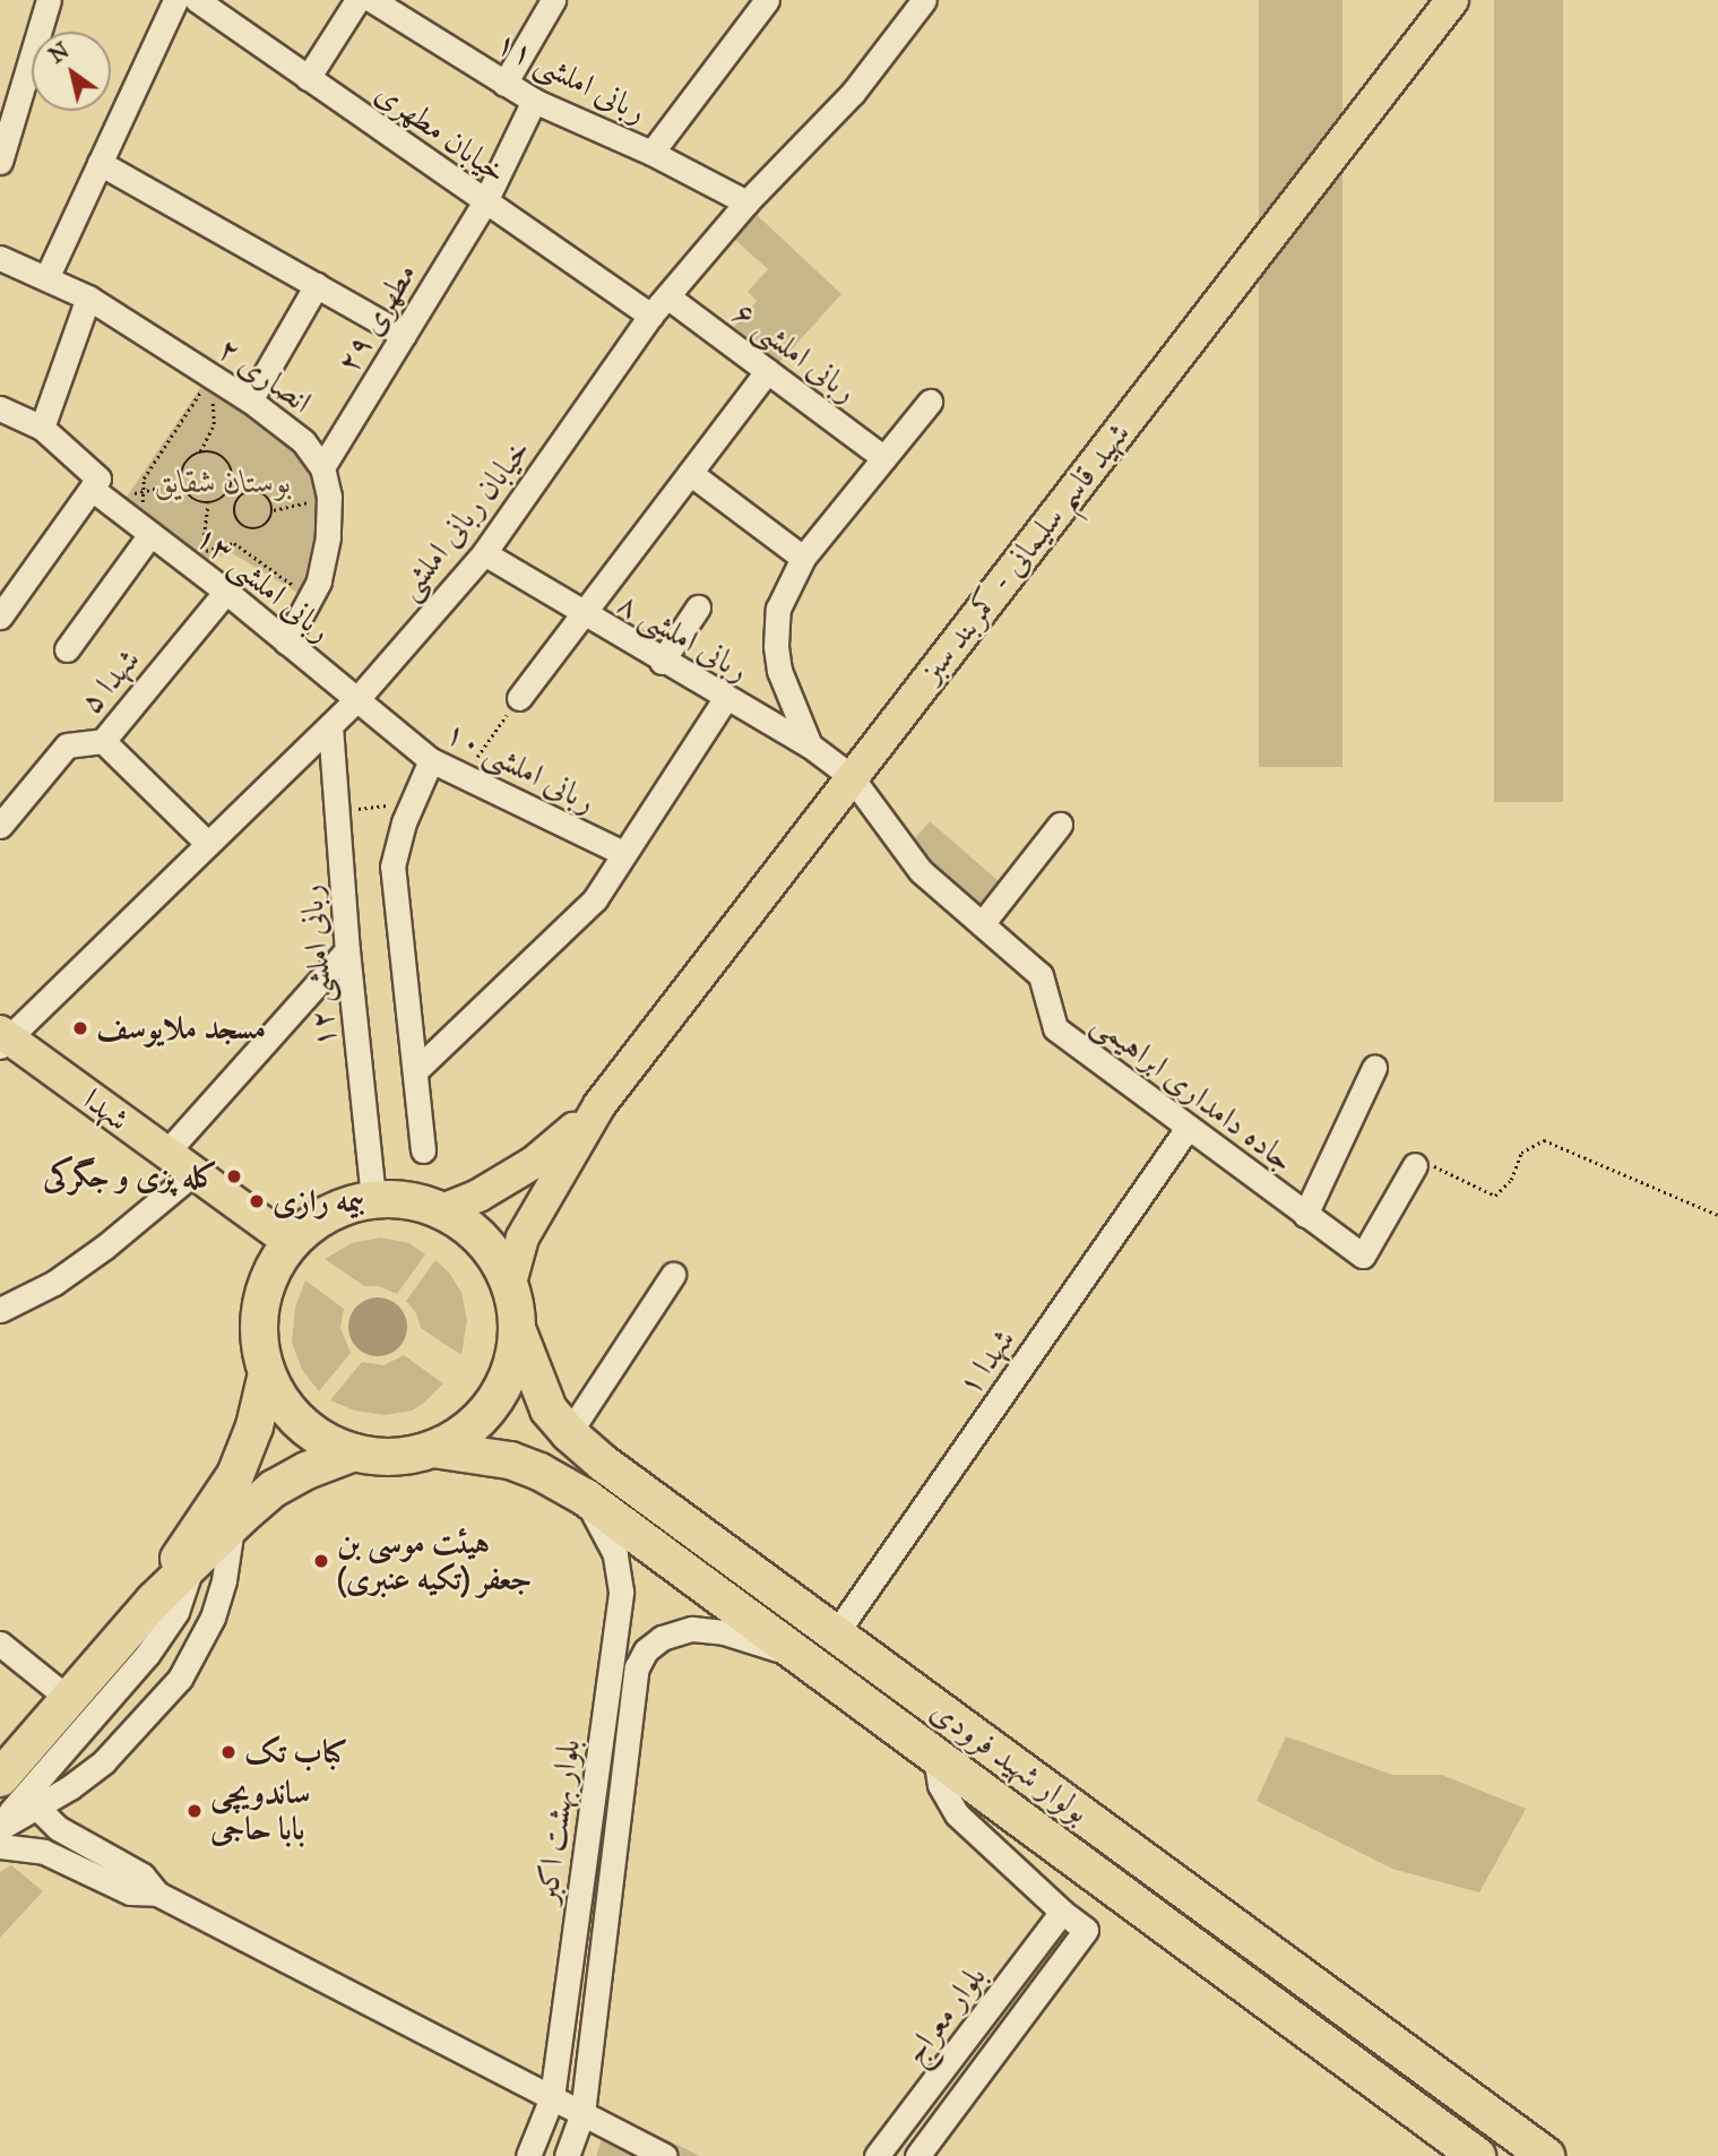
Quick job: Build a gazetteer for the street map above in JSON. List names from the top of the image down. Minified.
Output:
{"streets":{"highway":["بولوار شهید فرودی"],"main road":["شهید قاسم سلیمانی - کمربند سبز","شهدا"],"street":["ربانی املشی ۱۱","خیابان مطهری","مطهری ۲۹","ربانی املشی ۶","انصاری ۲","خیابان ربانی املشی","ربانی املشی ۱۳","ربانی املشی ۸","شهدا ۵","ربانی املشی ۱۰","ربانی املشی ۱۲","جاده دامداری ابراهیمی","شهدا ۱","بلوار بهشت اکبر","بلوار معراج"]},"crossings":[["ربانی املشی ۱۱","مطهری ۲۹"],["ربانی املشی ۱۱","خیابان ربانی املشی"],["خیابان مطهری","مطهری ۲۹"],["خیابان مطهری","خیابان ربانی املشی"],["مطهری ۲۹","انصاری ۲"],["ربانی املشی ۶","خیابان ربانی املشی"],["انصاری ۲","ربانی املشی ۱۳"],["خیابان ربانی املشی","ربانی املشی ۱۳"],["خیابان ربانی املشی","ربانی املشی ۸"],["خیابان ربانی املشی","ربانی املشی ۱۰"],["خیابان ربانی املشی","ربانی املشی ۱۲"],["خیابان ربانی املشی","شهدا"],["شهید قاسم سلیمانی - کمربند سبز","ربانی املشی ۸"],["شهید قاسم سلیمانی - کمربند سبز","جاده دامداری ابراهیمی"],["ربانی املشی ۱۳","شهدا ۵"],["ربانی املشی ۱۳","ربانی املشی ۱۰"],["ربانی املشی ۸","جاده دامداری ابراهیمی"],["ربانی املشی ۱۲","شهدا"],["ربانی املشی ۱۲","بولوار شهید فرودی"],["جاده دامداری ابراهیمی","شهدا ۱"],["شهدا","بولوار شهید فرودی"],["شهدا ۱","بولوار شهید فرودی"],["بولوار شهید فرودی","بلوار بهشت اکبر"]],"parks":["بوستان شقایق"],"places":["مسجد ملایوسف","کله پزی و جگرکی","بیمه رازی","هيئت موسی بن جعفر (تکیه عنبری)","کباب تک","ساندویچی بابا حاجی"],"north":"top left"}
